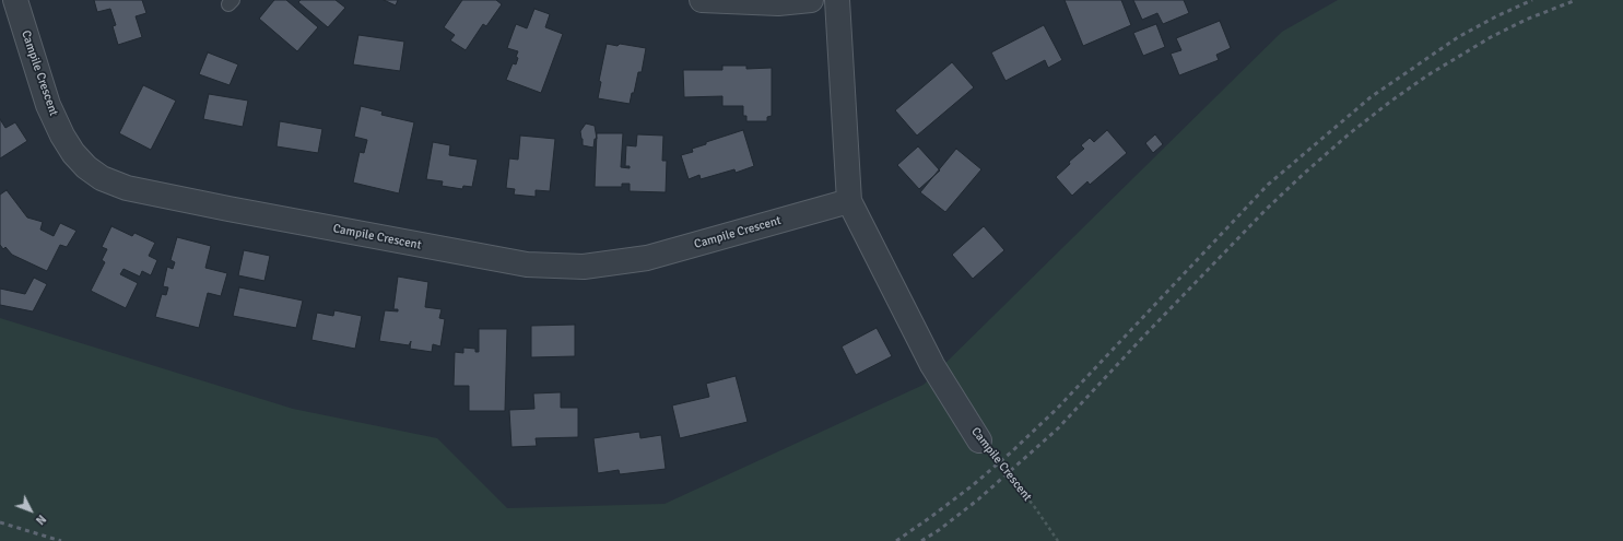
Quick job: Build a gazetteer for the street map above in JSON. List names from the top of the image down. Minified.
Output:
{"streets":{"street":["Campile Crescent"]},"north":"bottom right"}
